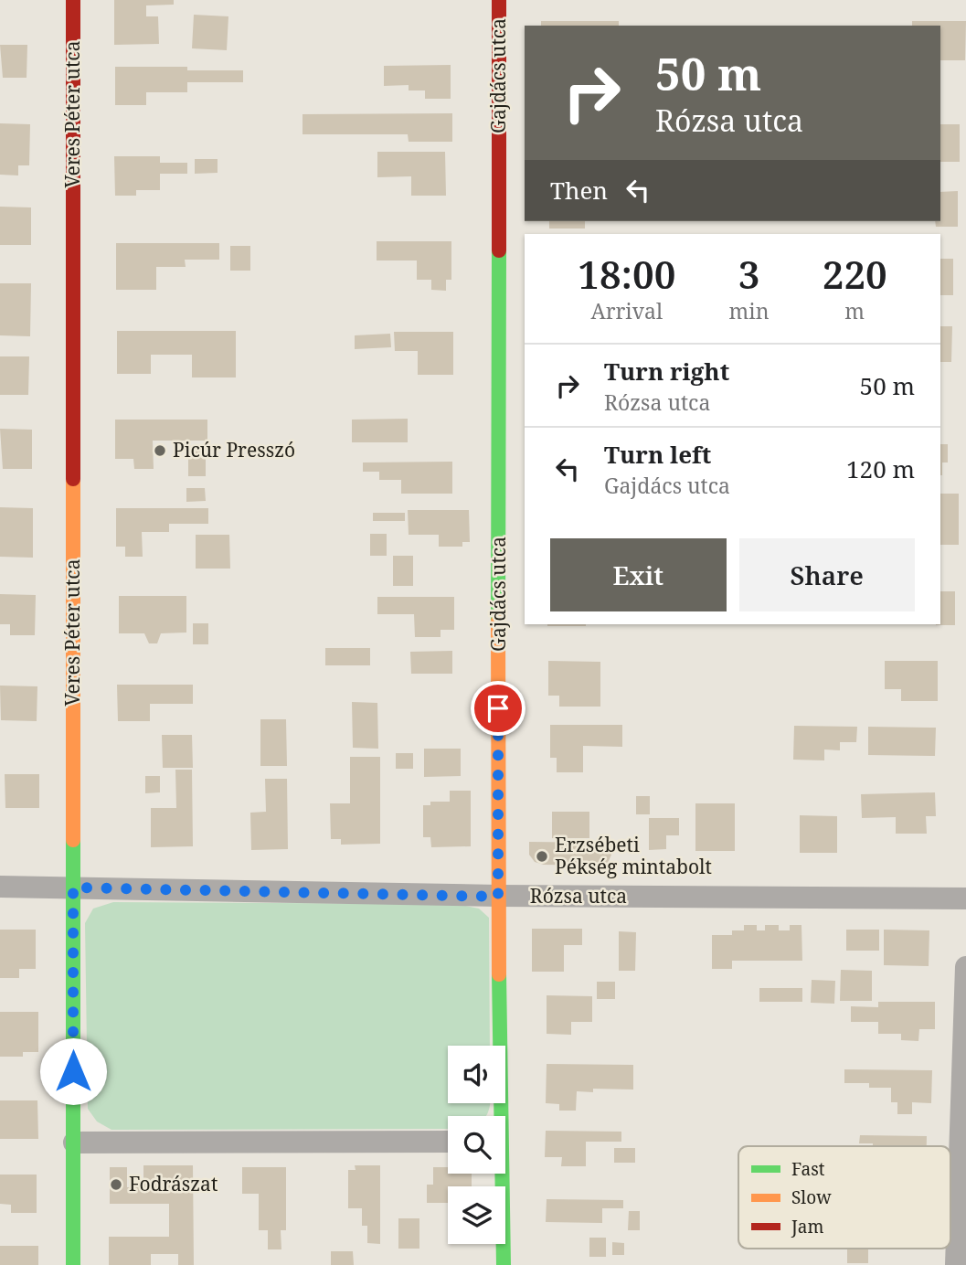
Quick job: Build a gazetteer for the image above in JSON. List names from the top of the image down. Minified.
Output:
{"streets":{"street":["Gajdács utca","Veres Péter utca","Rózsa utca"]},"crossings":[["Gajdács utca","Rózsa utca"],["Veres Péter utca","Rózsa utca"]],"places":["Picúr Presszó","Erzsébeti Pékség mintabolt","Fodrászat"],"legend":["Fast","Slow","Jam"],"page":{"turn":["50 m","Rózsa utca"],"then":"Then","eta":["18:00","Arrival","3","min","220","m"],"list":[{"name":"Turn right","note":"Rózsa utca","value":"50 m"},{"name":"Turn left","note":"Gajdács utca","value":"120 m"}],"buttons":["Exit","Share"]}}
